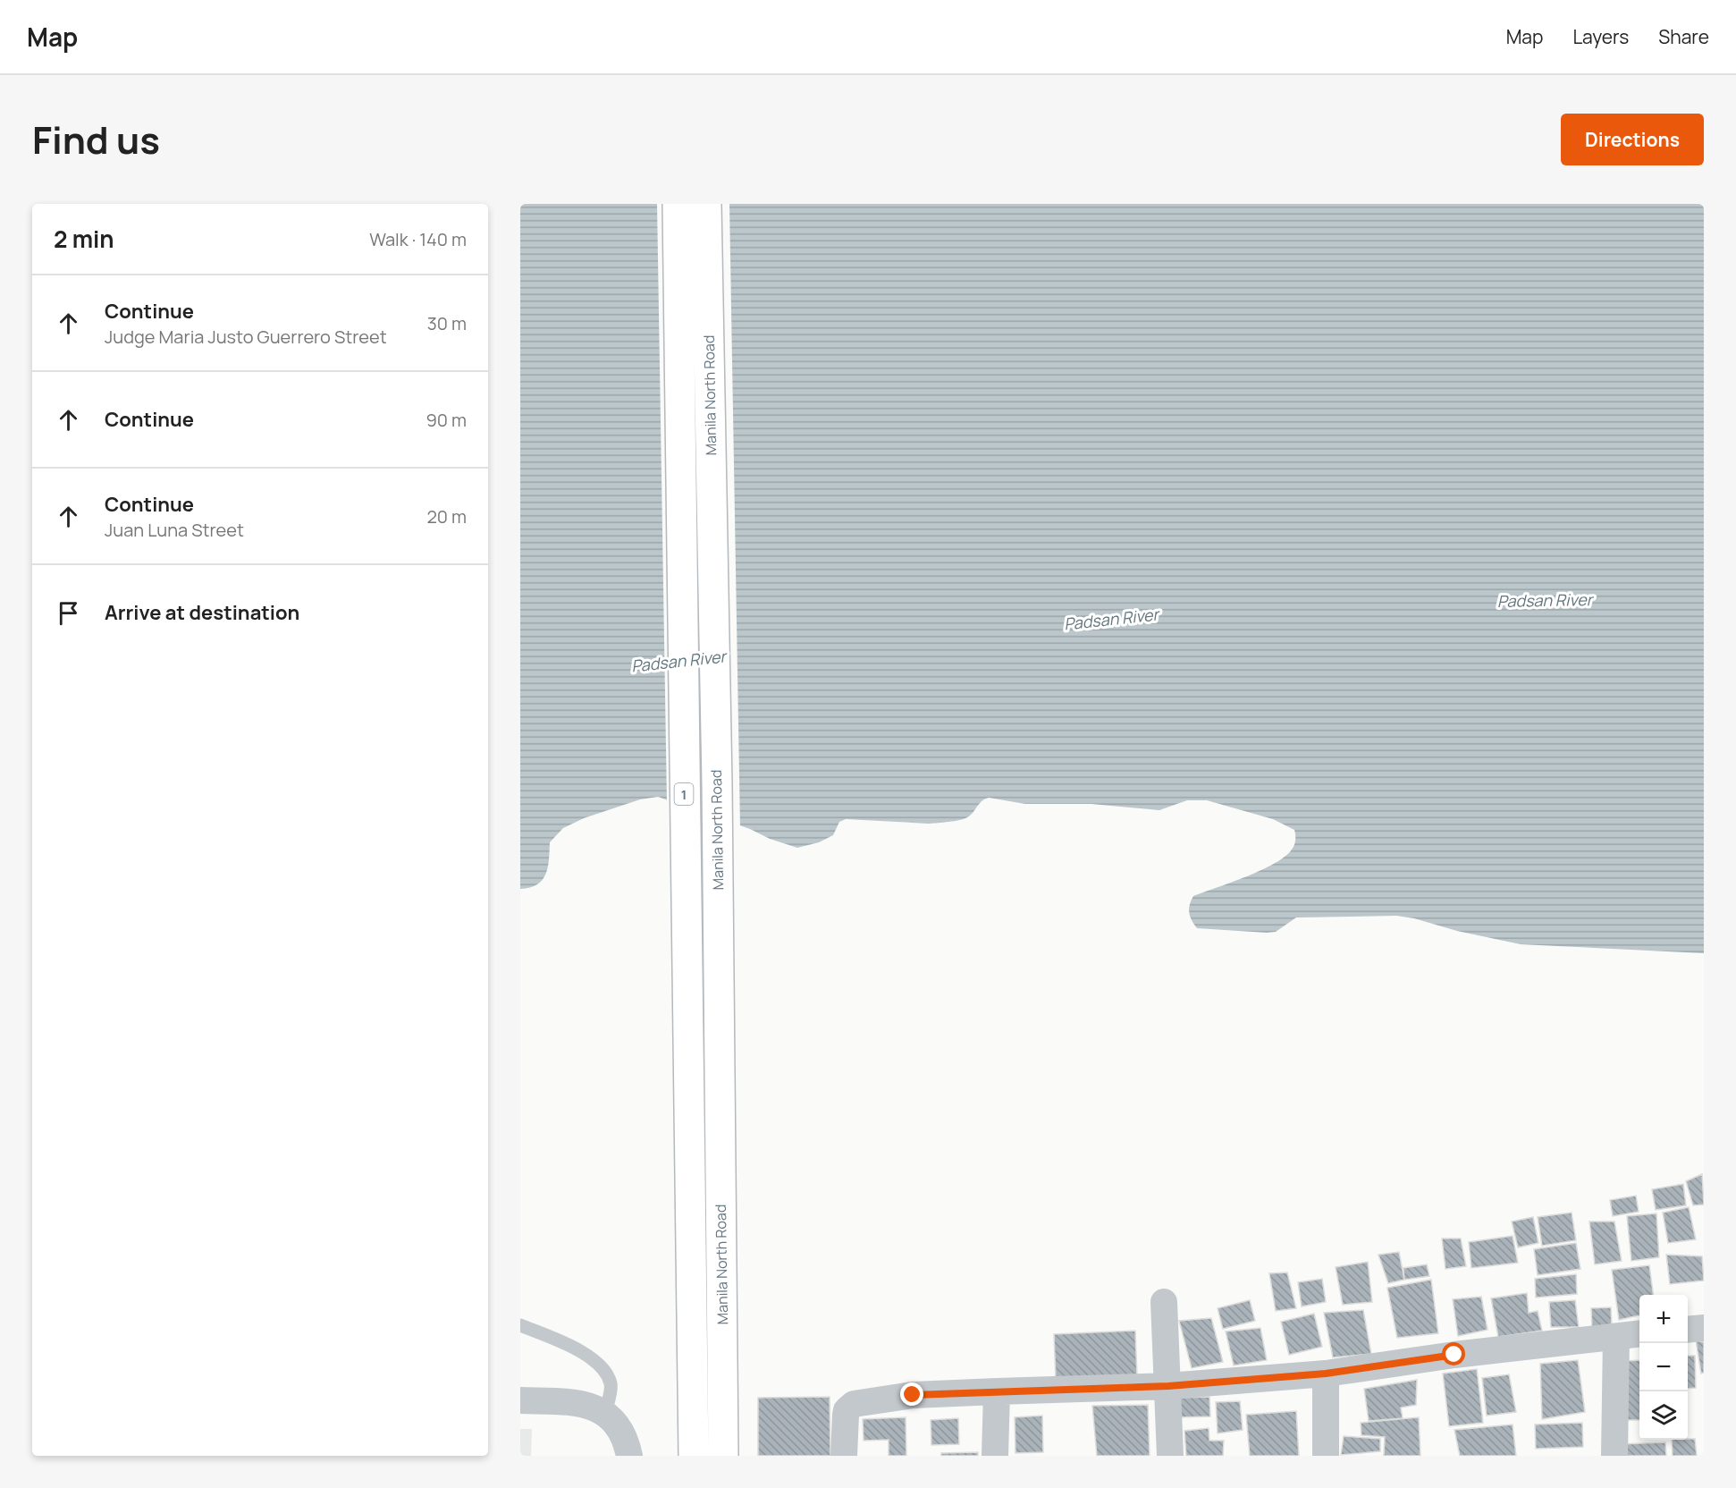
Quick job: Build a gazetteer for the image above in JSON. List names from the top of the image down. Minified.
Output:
{"streets":{"highway":["Manila North Road","1"]},"water":["Padsan River"],"page":{"header":"Map","nav":["Map","Layers","Share"],"title":"Find us","buttons":"Directions","heading":["2 min","Walk · 140 m"],"list":[["Continue","Judge Maria Justo Guerrero Street","30 m"],["Continue","90 m"],["Continue","Juan Luna Street","20 m"],"Arrive at destination"],"map_buttons":["+","−"]}}
